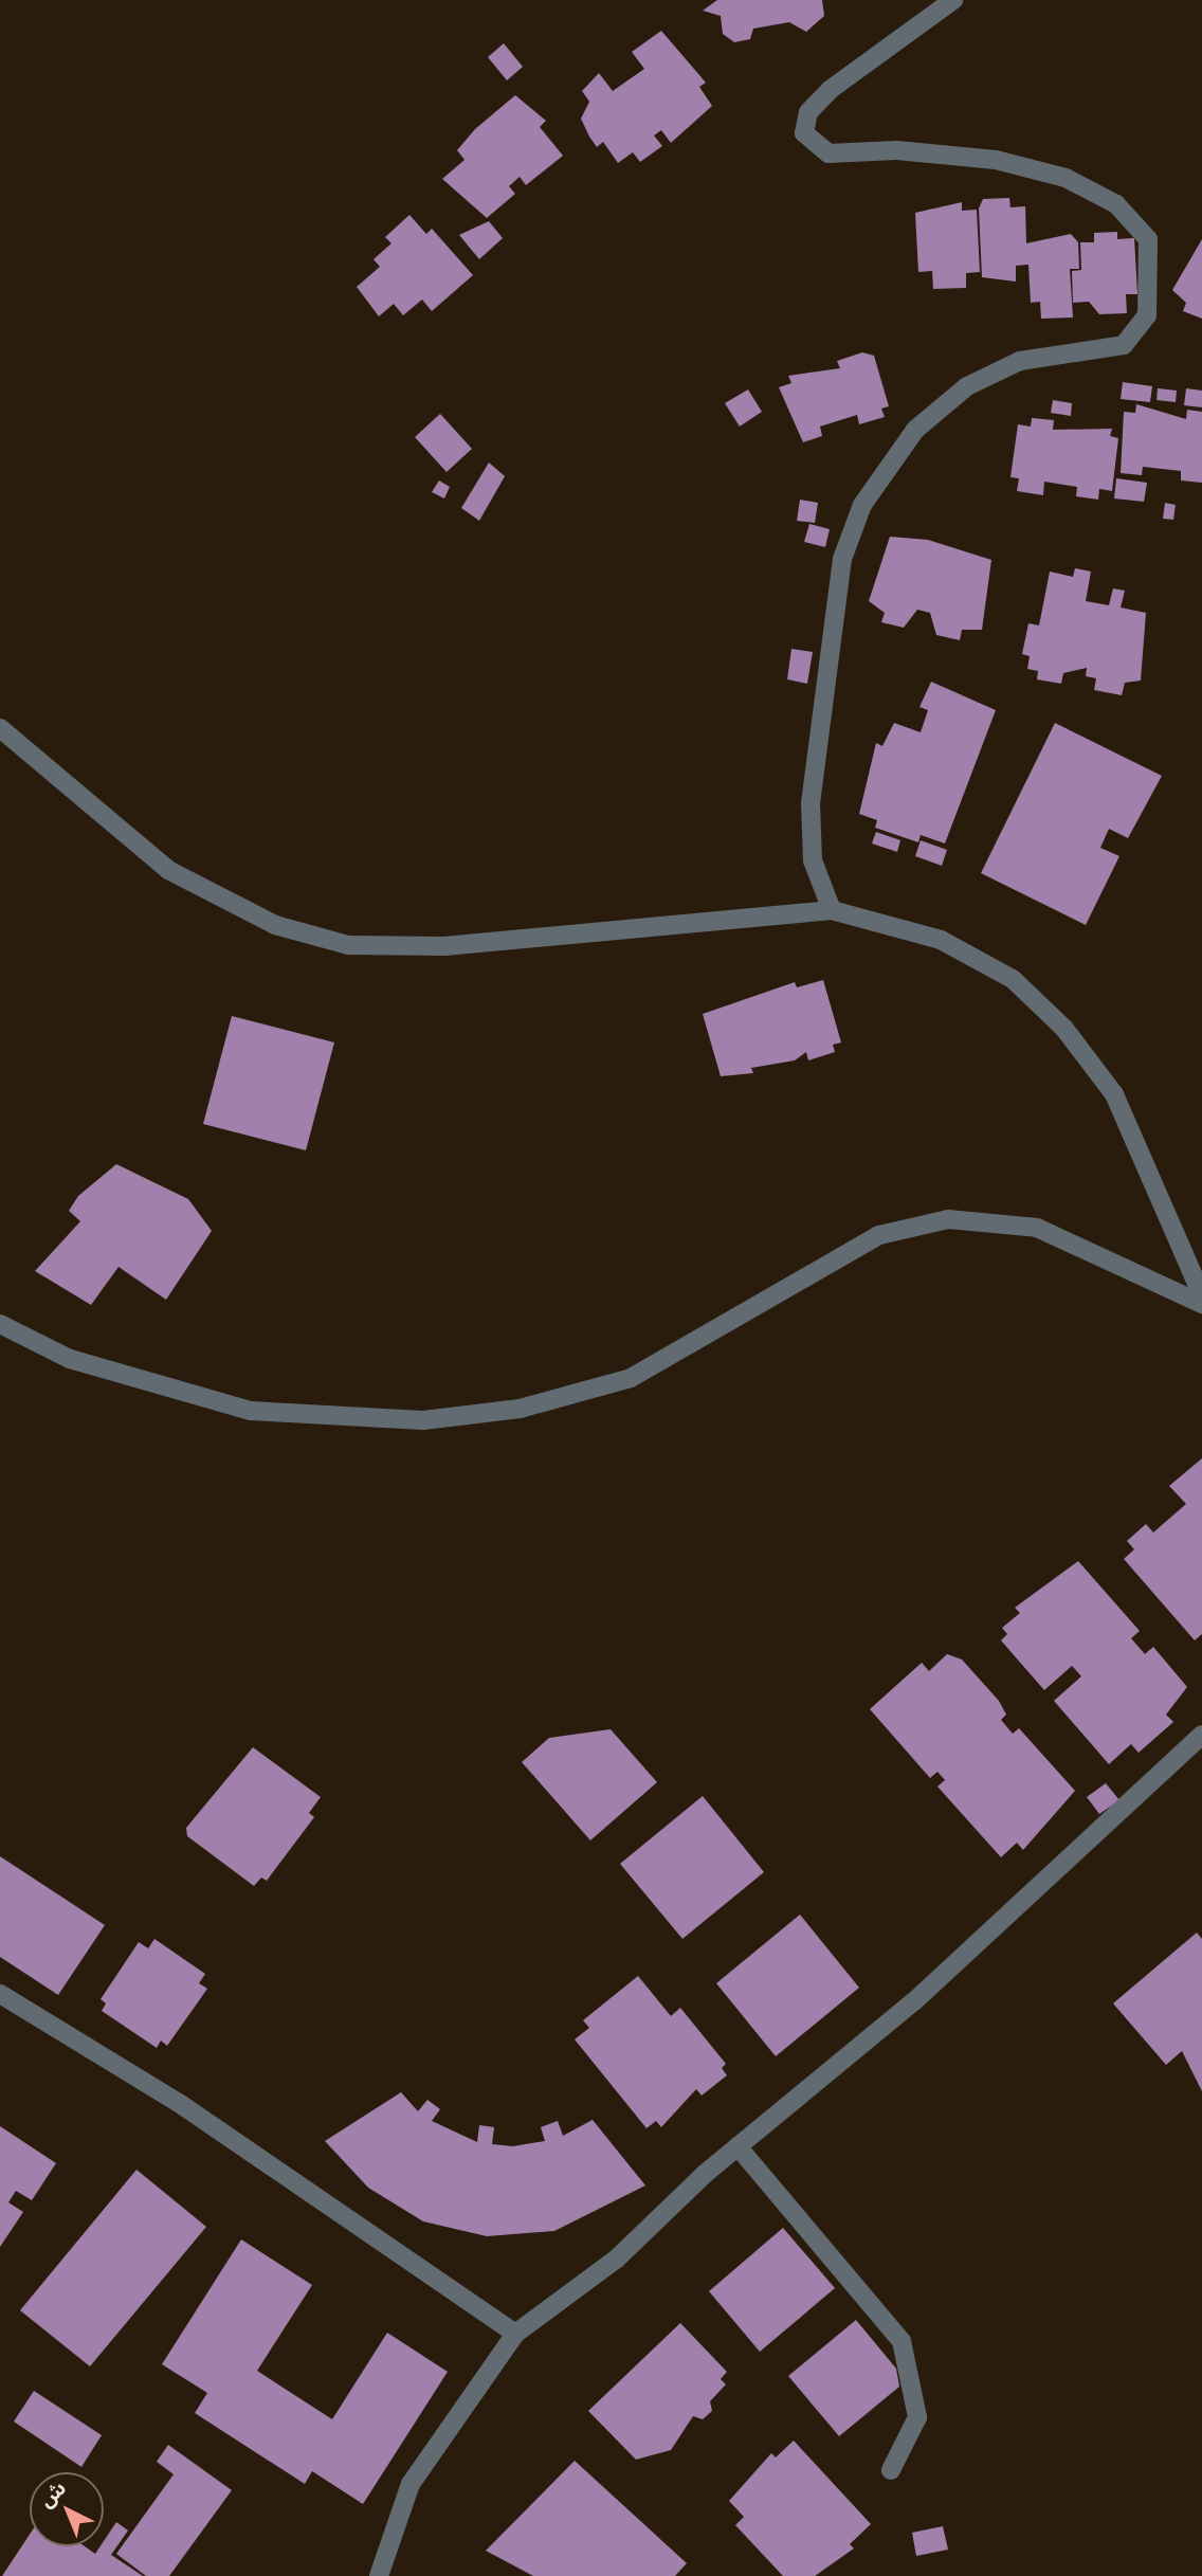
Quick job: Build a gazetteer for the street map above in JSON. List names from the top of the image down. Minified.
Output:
{"north":"top left"}
